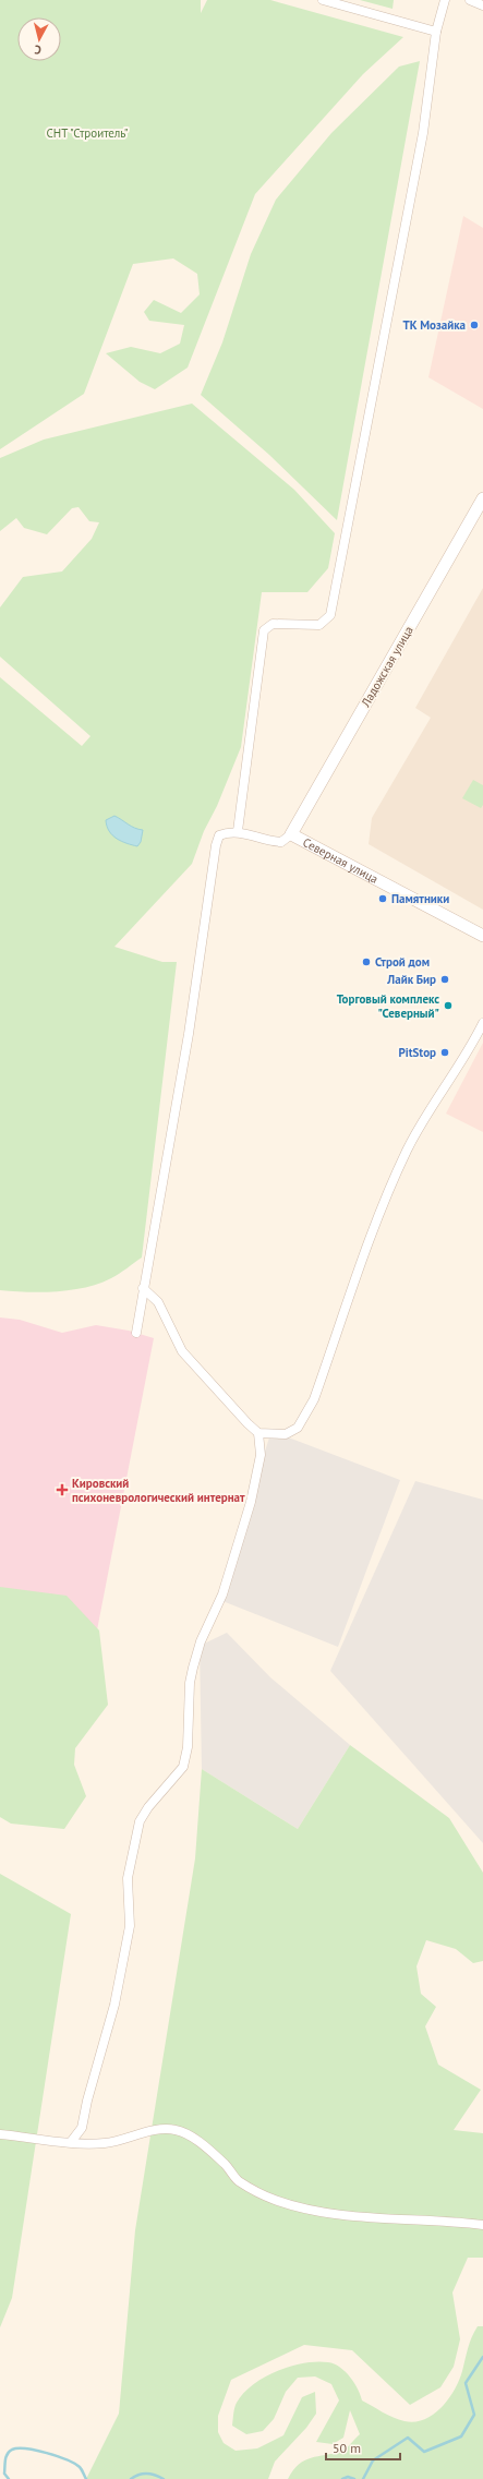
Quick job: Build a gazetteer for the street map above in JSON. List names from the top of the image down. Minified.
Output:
{"streets":{"street":["Ладожская улица","Северная улица"]},"crossings":[["Ладожская улица","Северная улица"]],"parks":["СНТ \"Строитель\""],"places":{"other":["ТК Мозайка","Памятники","Строй дом","Лайк Бир","Торговый комплекс \"Северный\"","PitStop"],"health":["Кировский психоневрологический интернат"]},"scale_bar":"50 m","north":"bottom"}
